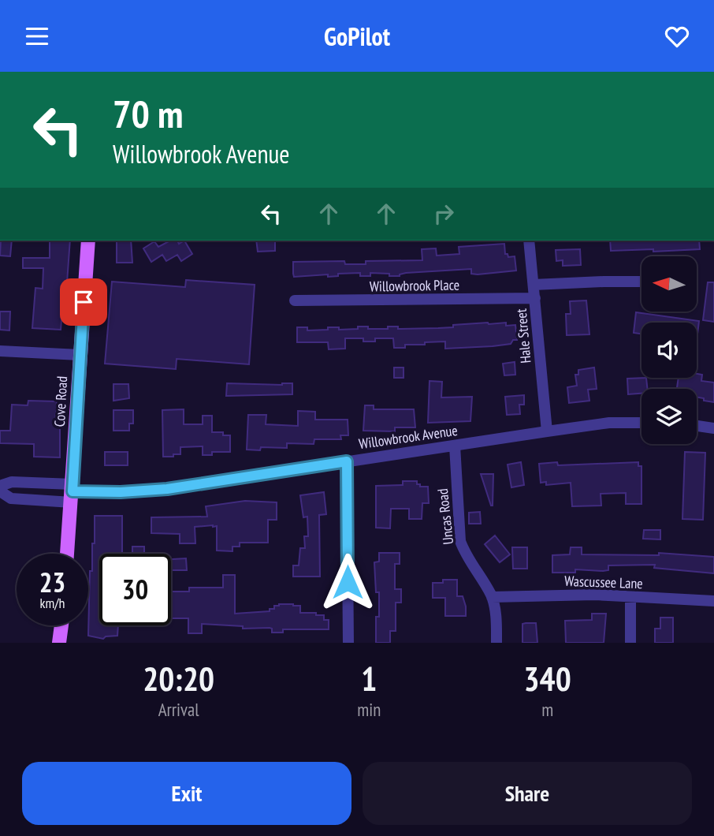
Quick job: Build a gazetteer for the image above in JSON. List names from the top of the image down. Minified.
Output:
{"streets":{"main road":["Cove Road"],"street":["Willowbrook Place","Hale Street","Willowbrook Avenue","Uncas Road","Wascussee Lane"]},"crossings":[["Willowbrook Place","Hale Street"],["Hale Street","Willowbrook Avenue"],["Cove Road","Willowbrook Avenue"],["Willowbrook Avenue","Uncas Road"],["Uncas Road","Wascussee Lane"]],"north":"left","page":{"header":"GoPilot","turn":["70 m","Willowbrook Avenue"],"speed":"23 km/h","limit":"30","eta":["20:20","Arrival","1","min","340","m"],"buttons":["Exit","Share"]}}
